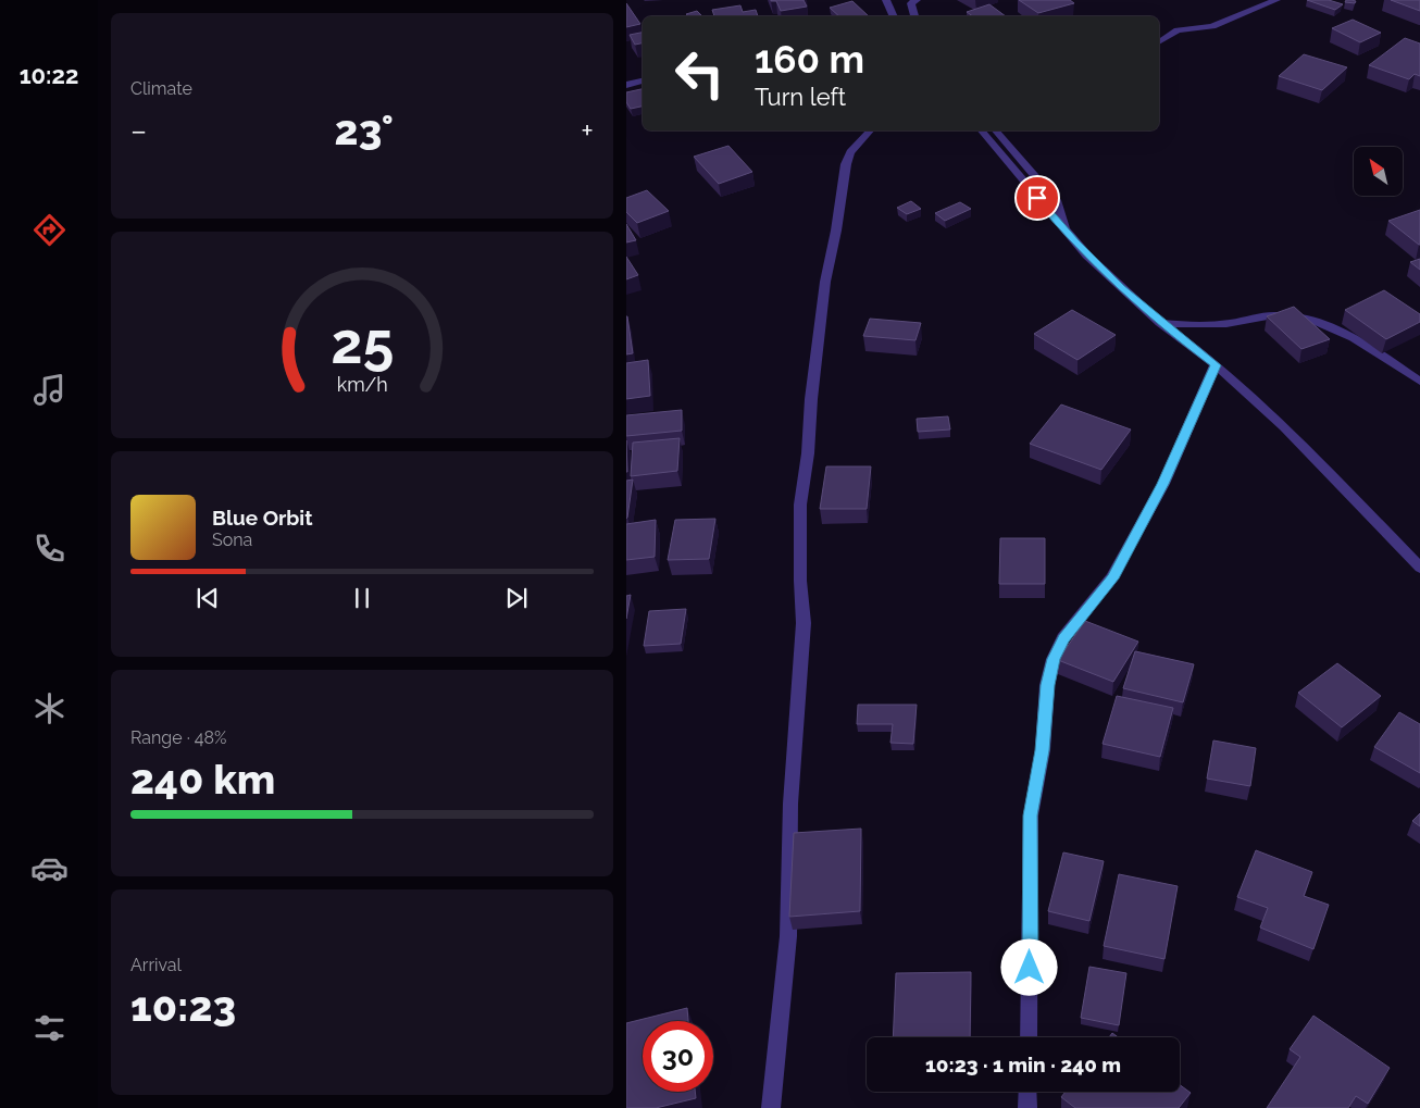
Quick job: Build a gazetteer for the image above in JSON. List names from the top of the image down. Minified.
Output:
{"north":"top left","page":{"tabs":"10:22","tile":["Climate",["Range · 48%","240 km"],["Arrival","10:23"]],"turn":["160 m","Turn left"],"heat":["−","23°","+"],"song":["Blue Orbit","Sona"],"limit":"30","trip":"10:23 · 1 min · 240 m","gauge":["25","km/h"]}}
